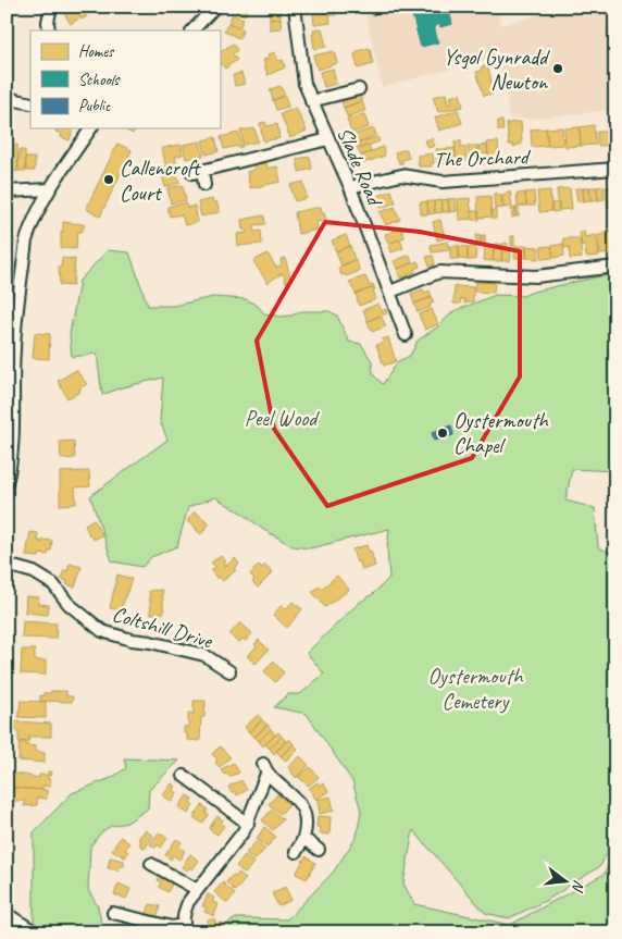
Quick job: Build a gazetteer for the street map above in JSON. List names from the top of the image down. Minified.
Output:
{"streets":{"street":["The Orchard","Slade Road","Coltshill Drive"]},"crossings":[["The Orchard","Slade Road"]],"parks":["Peel Wood","Oystermouth Cemetery"],"places":["Ysgol Gynradd Newton","Callencroft Court","Oystermouth Chapel"],"legend":["Homes","Schools","Public"],"north":"right"}
